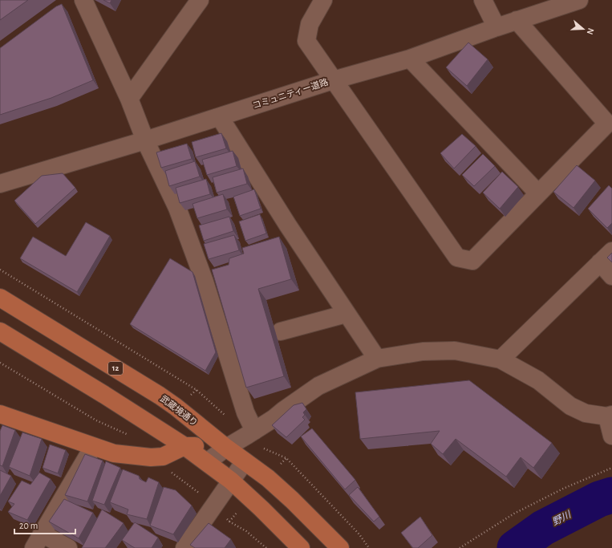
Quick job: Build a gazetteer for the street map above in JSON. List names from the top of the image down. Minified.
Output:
{"streets":{"main road":["12","武蔵境通り"],"street":["コミュニティー道路"]},"water":["野川"],"scale_bar":"20 m","north":"right"}
